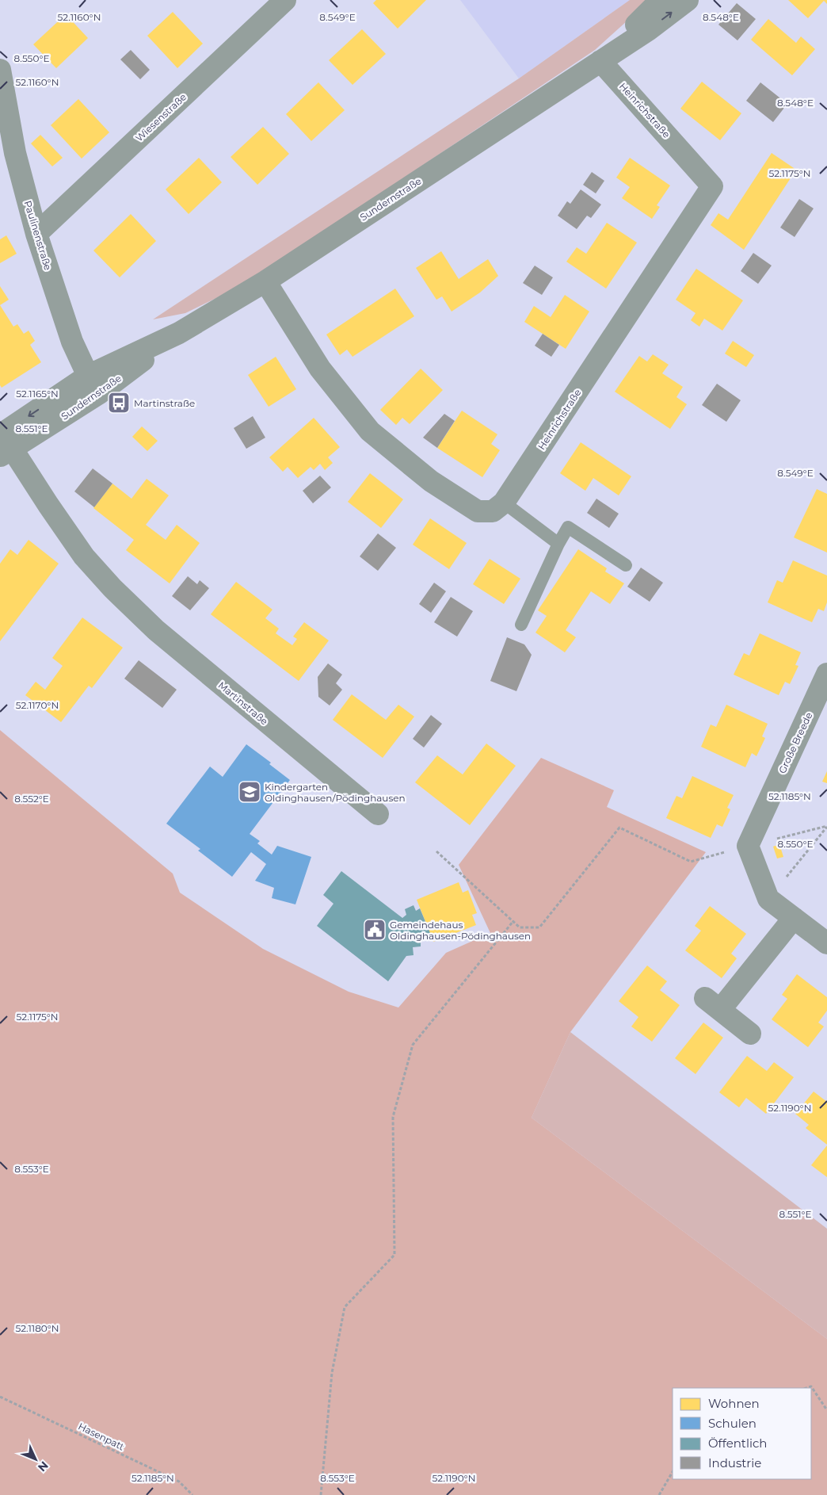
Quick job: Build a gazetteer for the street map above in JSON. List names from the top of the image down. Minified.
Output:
{"streets":{"street":["Heinrichstraße","Wiesenstraße","Sundernstraße","Paulinenstraße","Martinstraße","Große Breede"],"path":["Hasenpatt"]},"crossings":[["Heinrichstraße","Sundernstraße"],["Wiesenstraße","Paulinenstraße"],["Sundernstraße","Paulinenstraße"],["Sundernstraße","Martinstraße"]],"places":{"bus stop":["Martinstraße"],"school or university":["Kindergarten Oldinghausen/Pödinghausen"],"public building":["Gemeindehaus Oldinghausen-Pödinghausen"]},"legend":["Wohnen","Schulen","Öffentlich","Industrie"],"north":"bottom right","coordinates":["8.549°E","8.548°E","52.1160°N","8.550°E","52.1175°N","52.1165°N","8.551°E","52.1170°N","52.1185°N","8.552°E","52.1190°N","8.553°E","52.1180°N"]}
